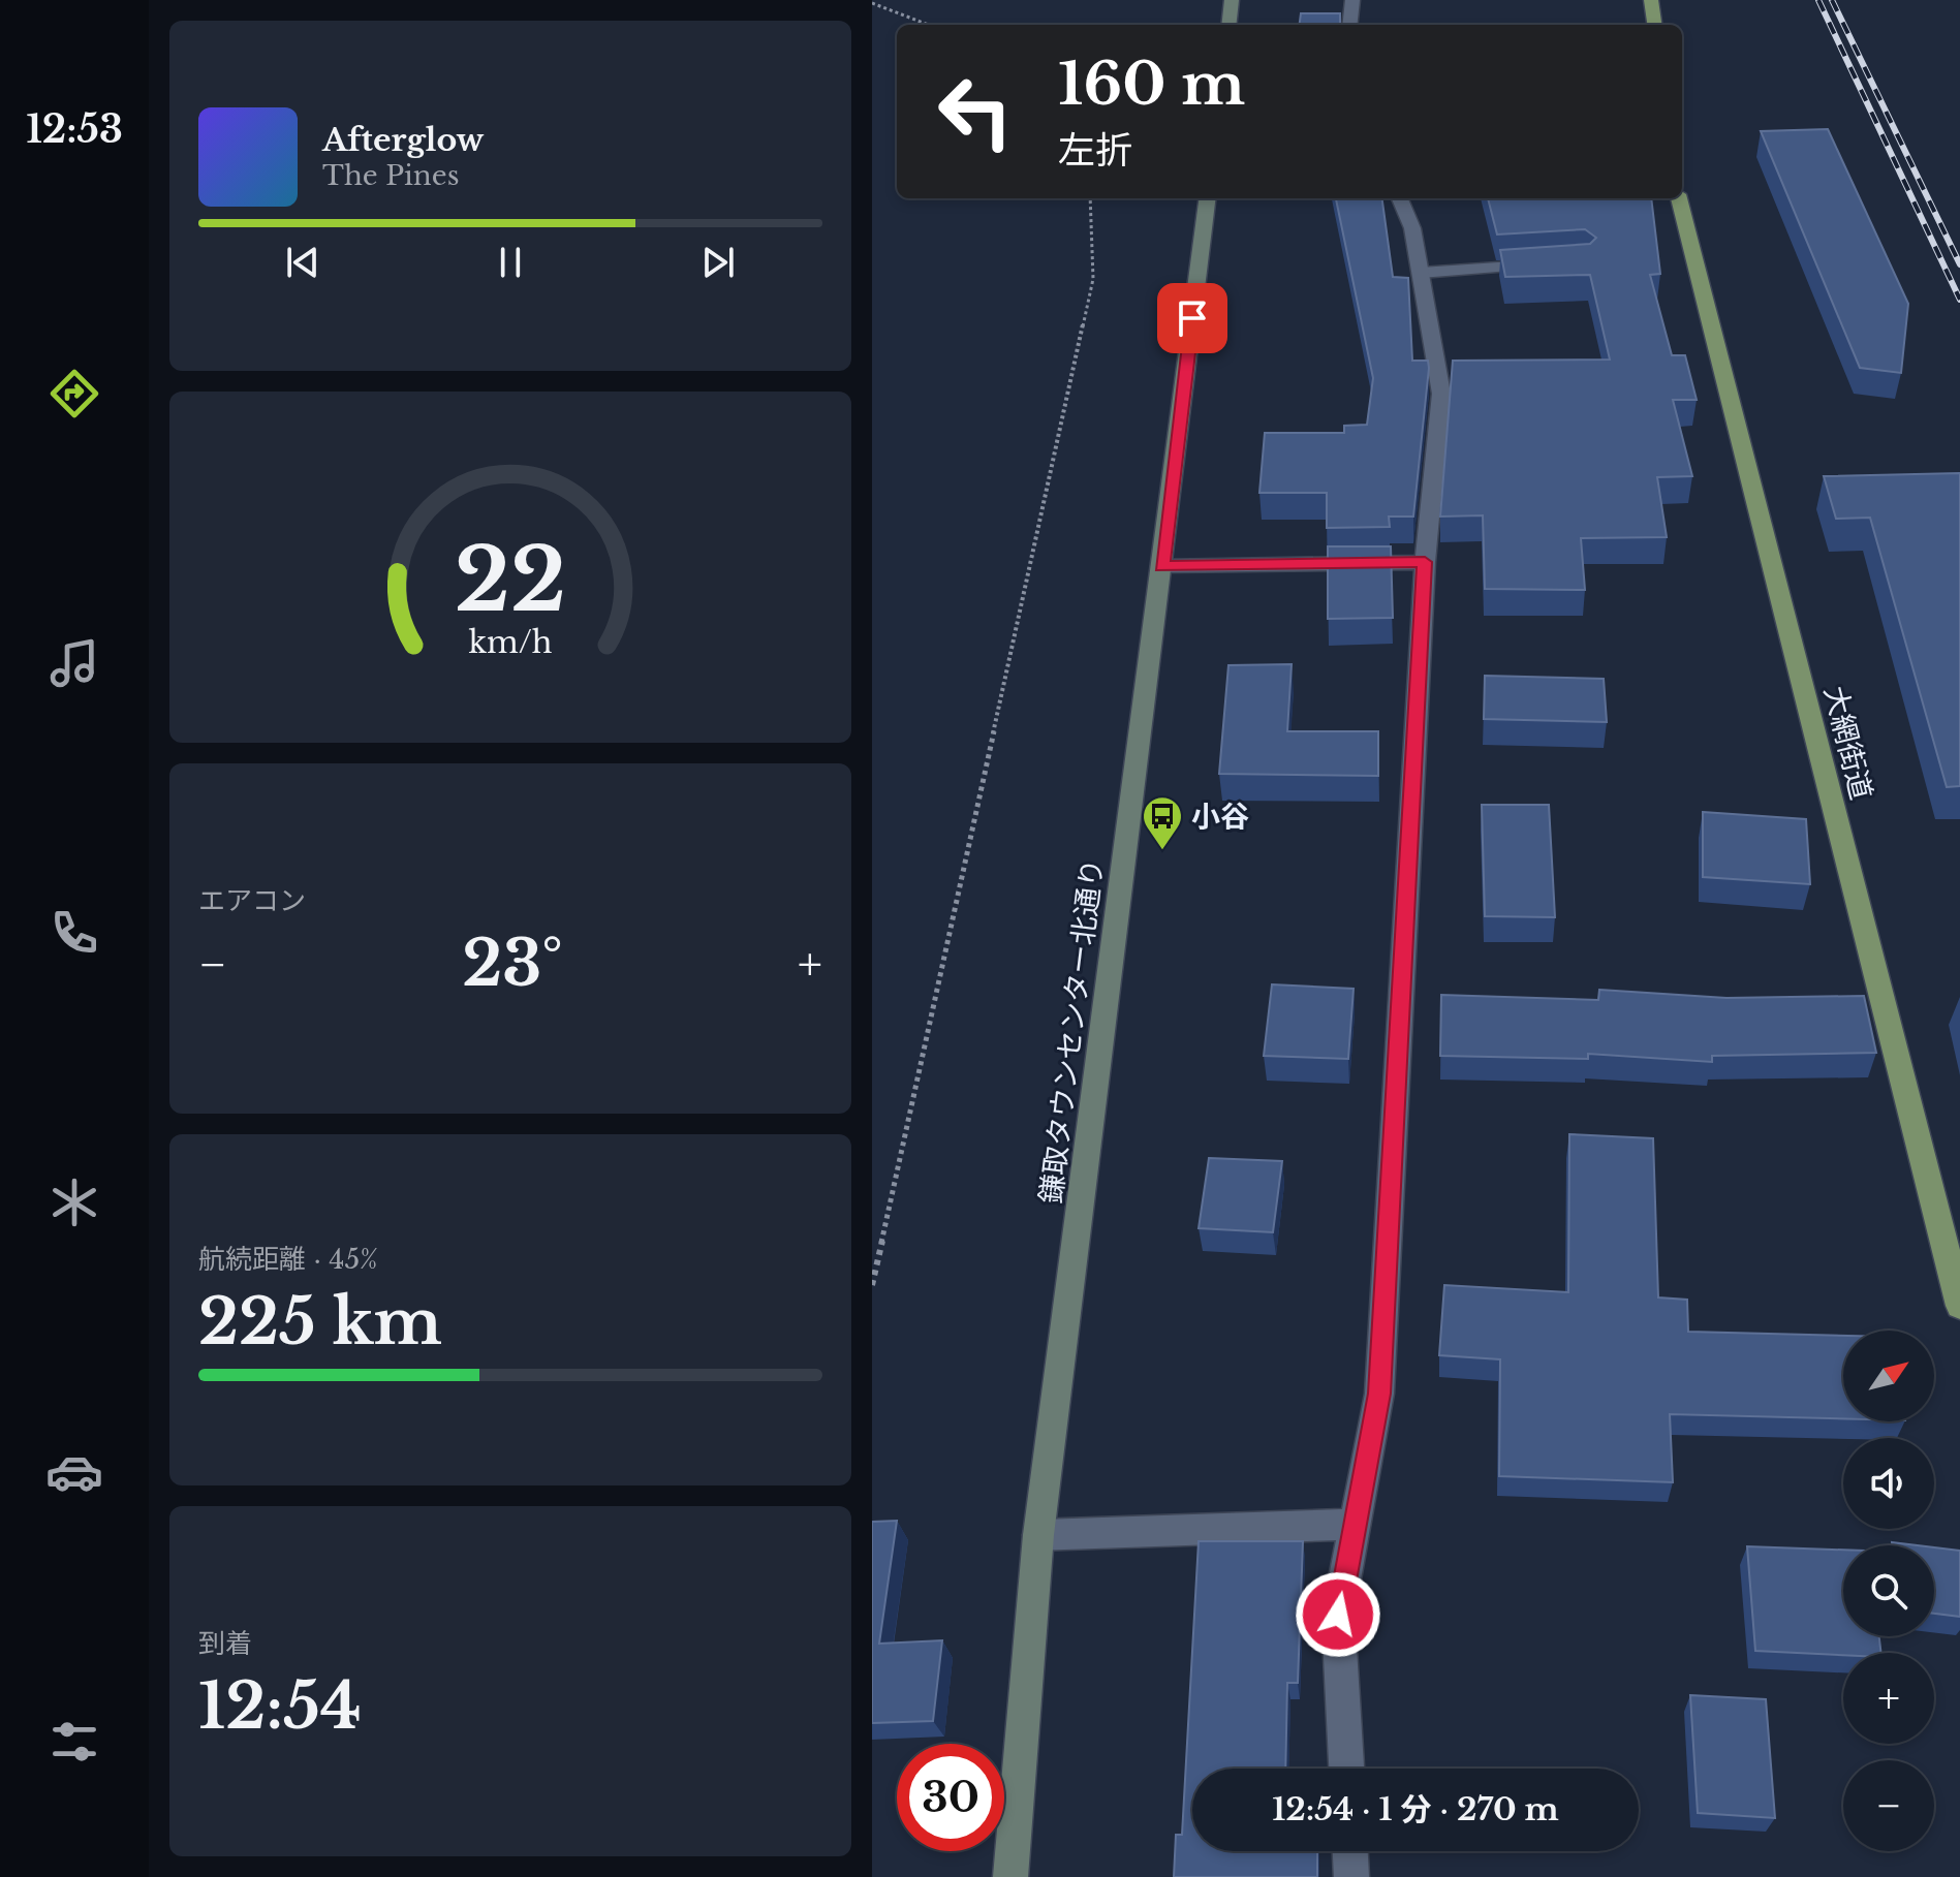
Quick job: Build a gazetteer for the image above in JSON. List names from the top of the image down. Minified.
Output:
{"streets":{"main road":["大網街道"],"street":["鎌取タウンセンター北通り"]},"places":{"bus stop":["小谷"]},"north":"top right","page":{"tabs":"12:53","turn":["160 m","左折"],"song":["Afterglow","The Pines"],"tile":["エアコン",["航続距離 · 45%","225 km"],["到着","12:54"]],"heat":["−","23°","+"],"map_buttons":["+","−"],"limit":"30","trip":"12:54 · 1 分 · 270 m","gauge":["22","km/h"]}}
